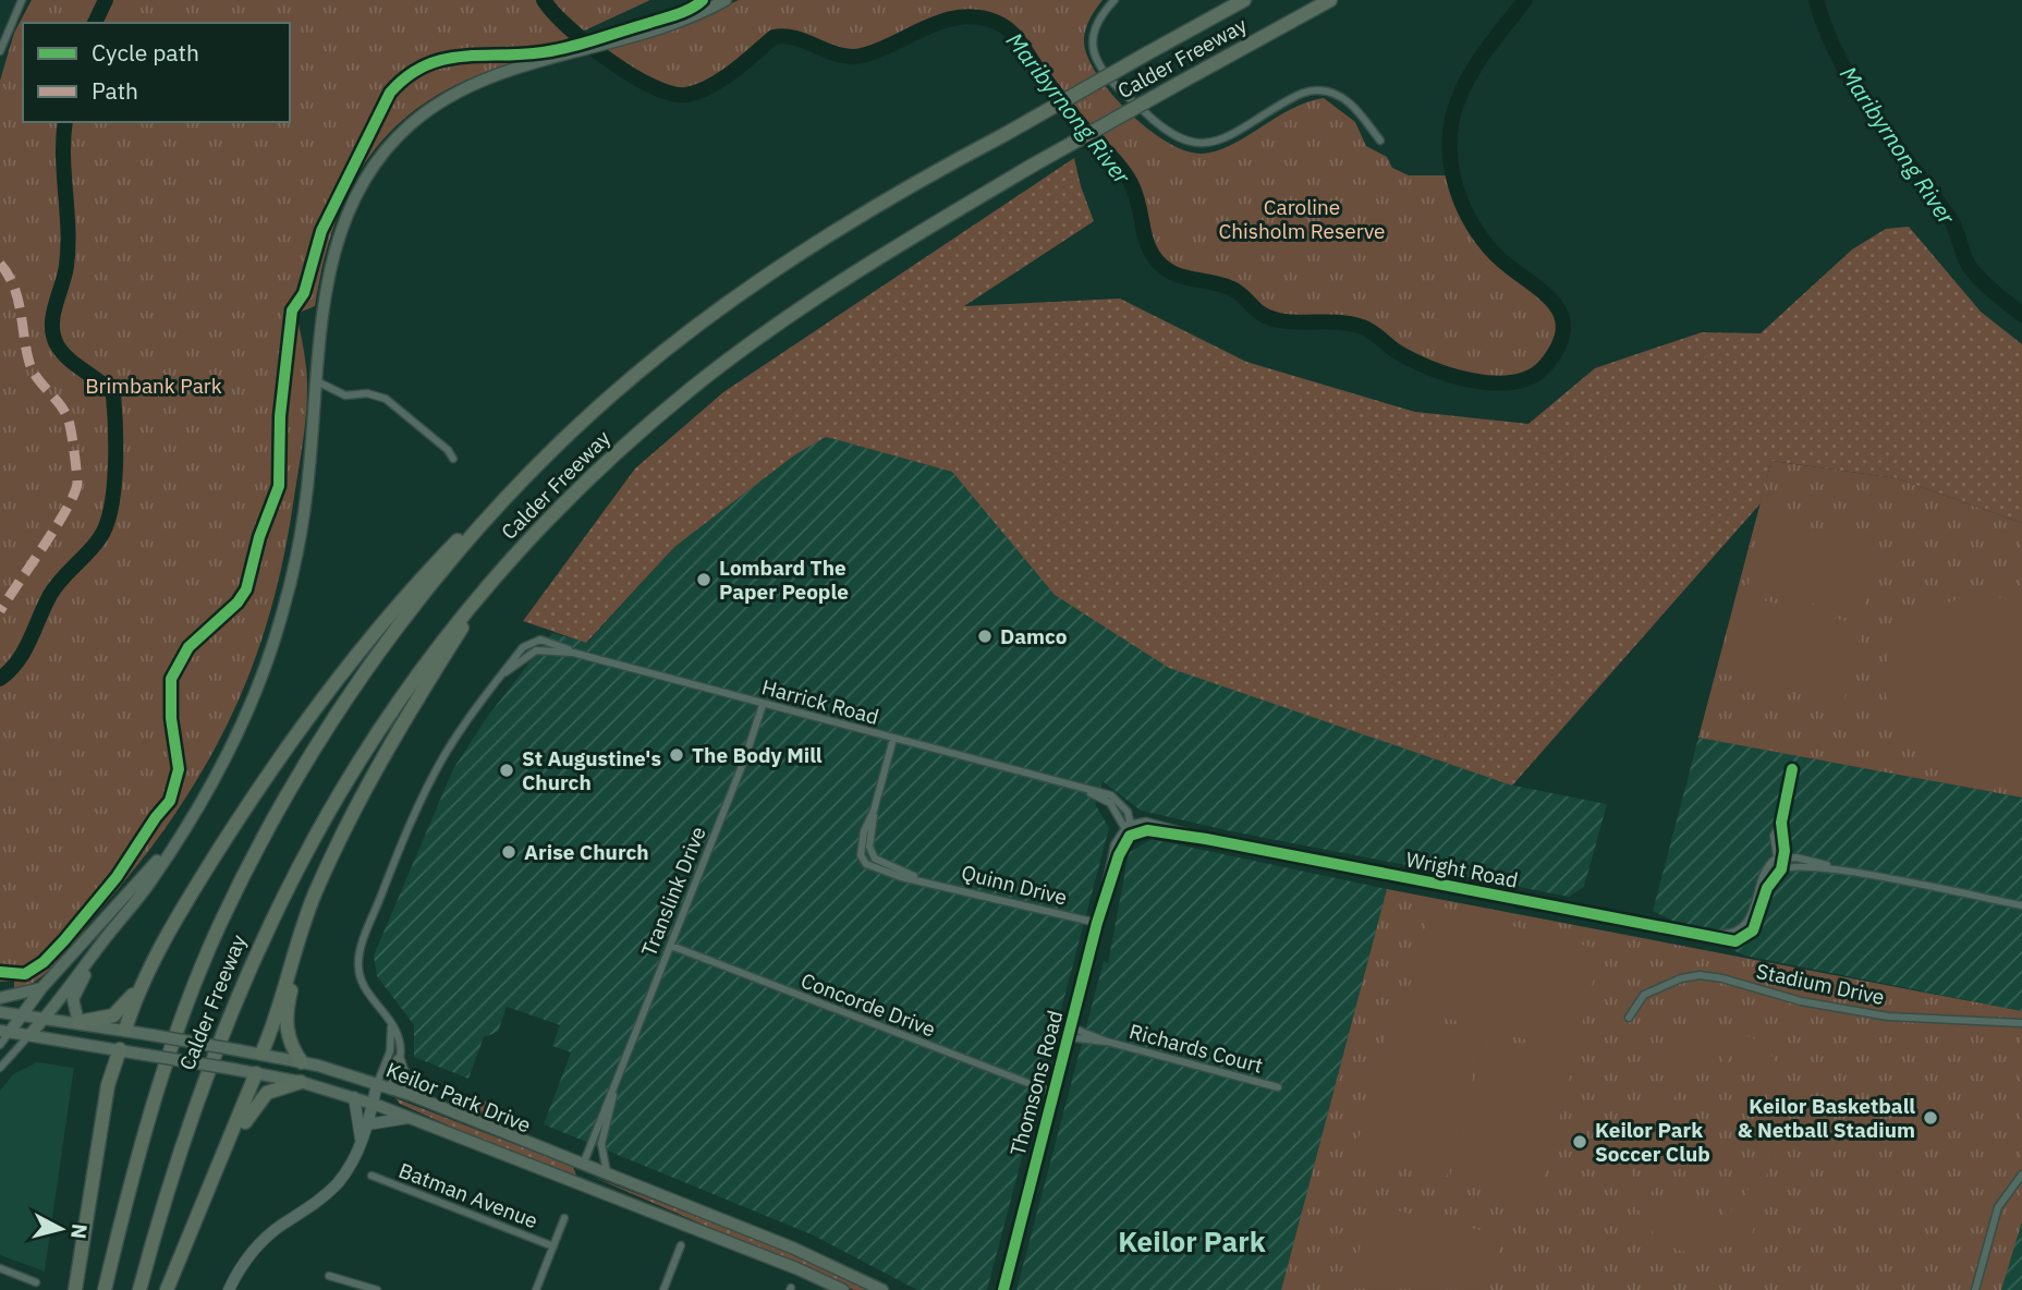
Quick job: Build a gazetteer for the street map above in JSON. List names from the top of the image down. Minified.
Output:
{"streets":{"highway":["Calder Freeway"],"main road":["Keilor Park Drive"],"street":["Harrick Road","Wright Road","Quinn Drive","Translink Drive","Stadium Drive","Concorde Drive","Richards Court","Thomsons Road","Batman Avenue"]},"crossings":[["Harrick Road","Wright Road"],["Harrick Road","Quinn Drive"],["Harrick Road","Translink Drive"],["Harrick Road","Thomsons Road"],["Wright Road","Thomsons Road"],["Quinn Drive","Thomsons Road"],["Translink Drive","Concorde Drive"],["Translink Drive","Keilor Park Drive"],["Concorde Drive","Thomsons Road"],["Richards Court","Thomsons Road"]],"districts":["Keilor Park"],"water":["Maribyrnong River"],"parks":["Caroline Chisholm Reserve","Brimbank Park"],"places":["Lombard The Paper People","Damco","The Body Mill","St Augustine's Church","Arise Church","Keilor Basketball & Netball Stadium","Keilor Park Soccer Club"],"legend":["Cycle path","Path"],"north":"right"}
